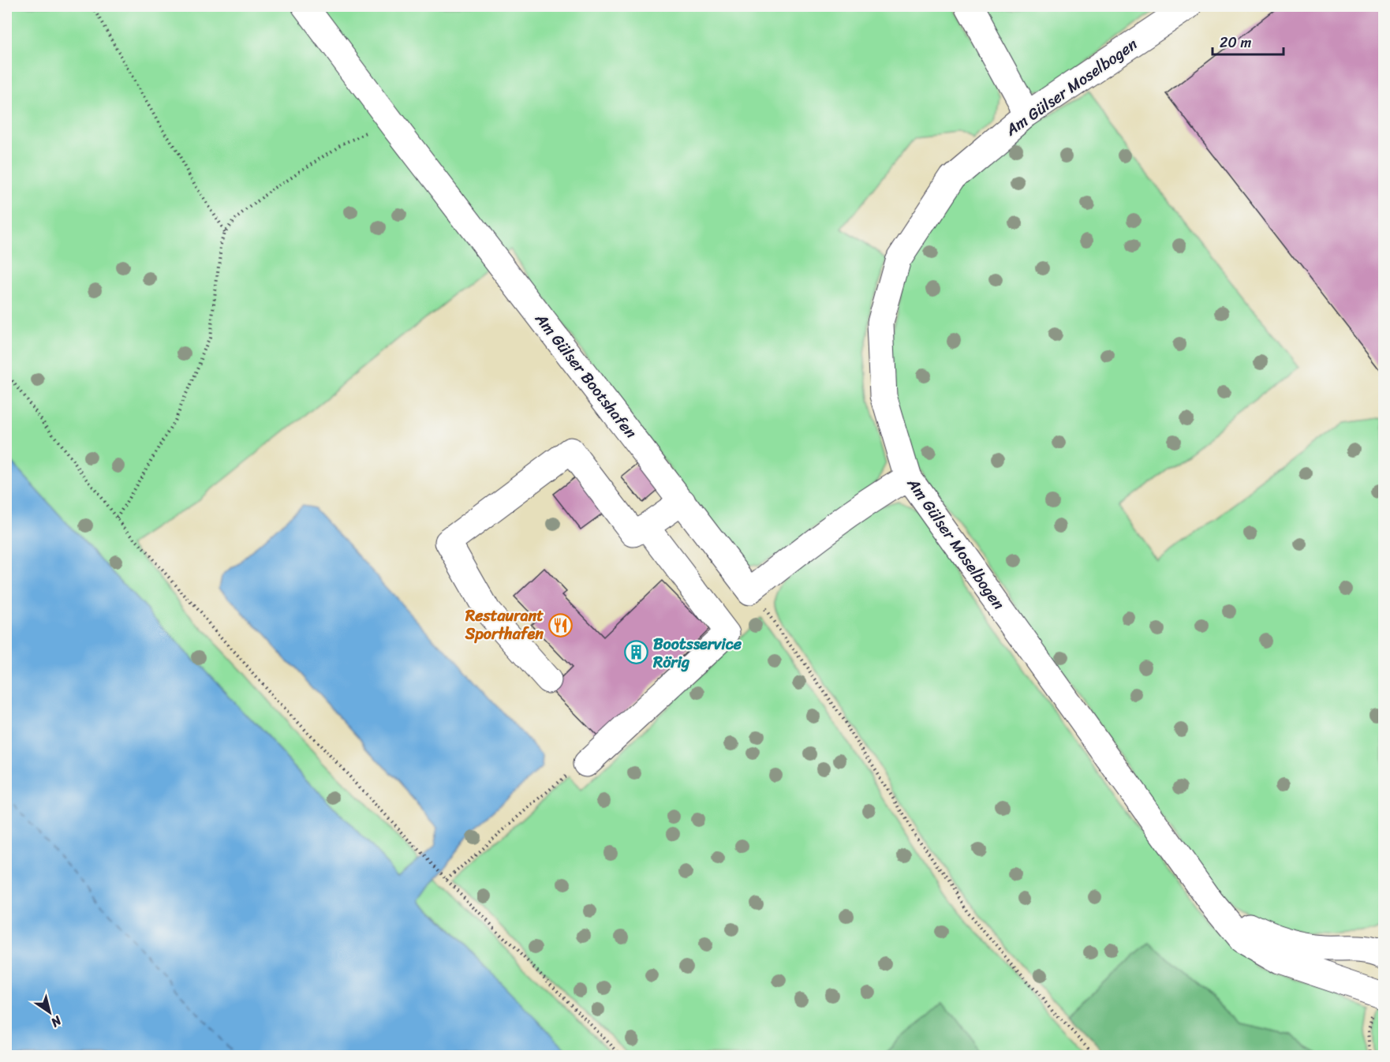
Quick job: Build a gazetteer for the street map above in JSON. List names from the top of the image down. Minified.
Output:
{"streets":{"street":["Am Gülser Moselbogen","Am Gülser Bootshafen"]},"places":{"restaurant":["Restaurant Sporthafen"],"building":["Bootsservice Rörig"]},"scale_bar":"20 m","north":"bottom right"}
